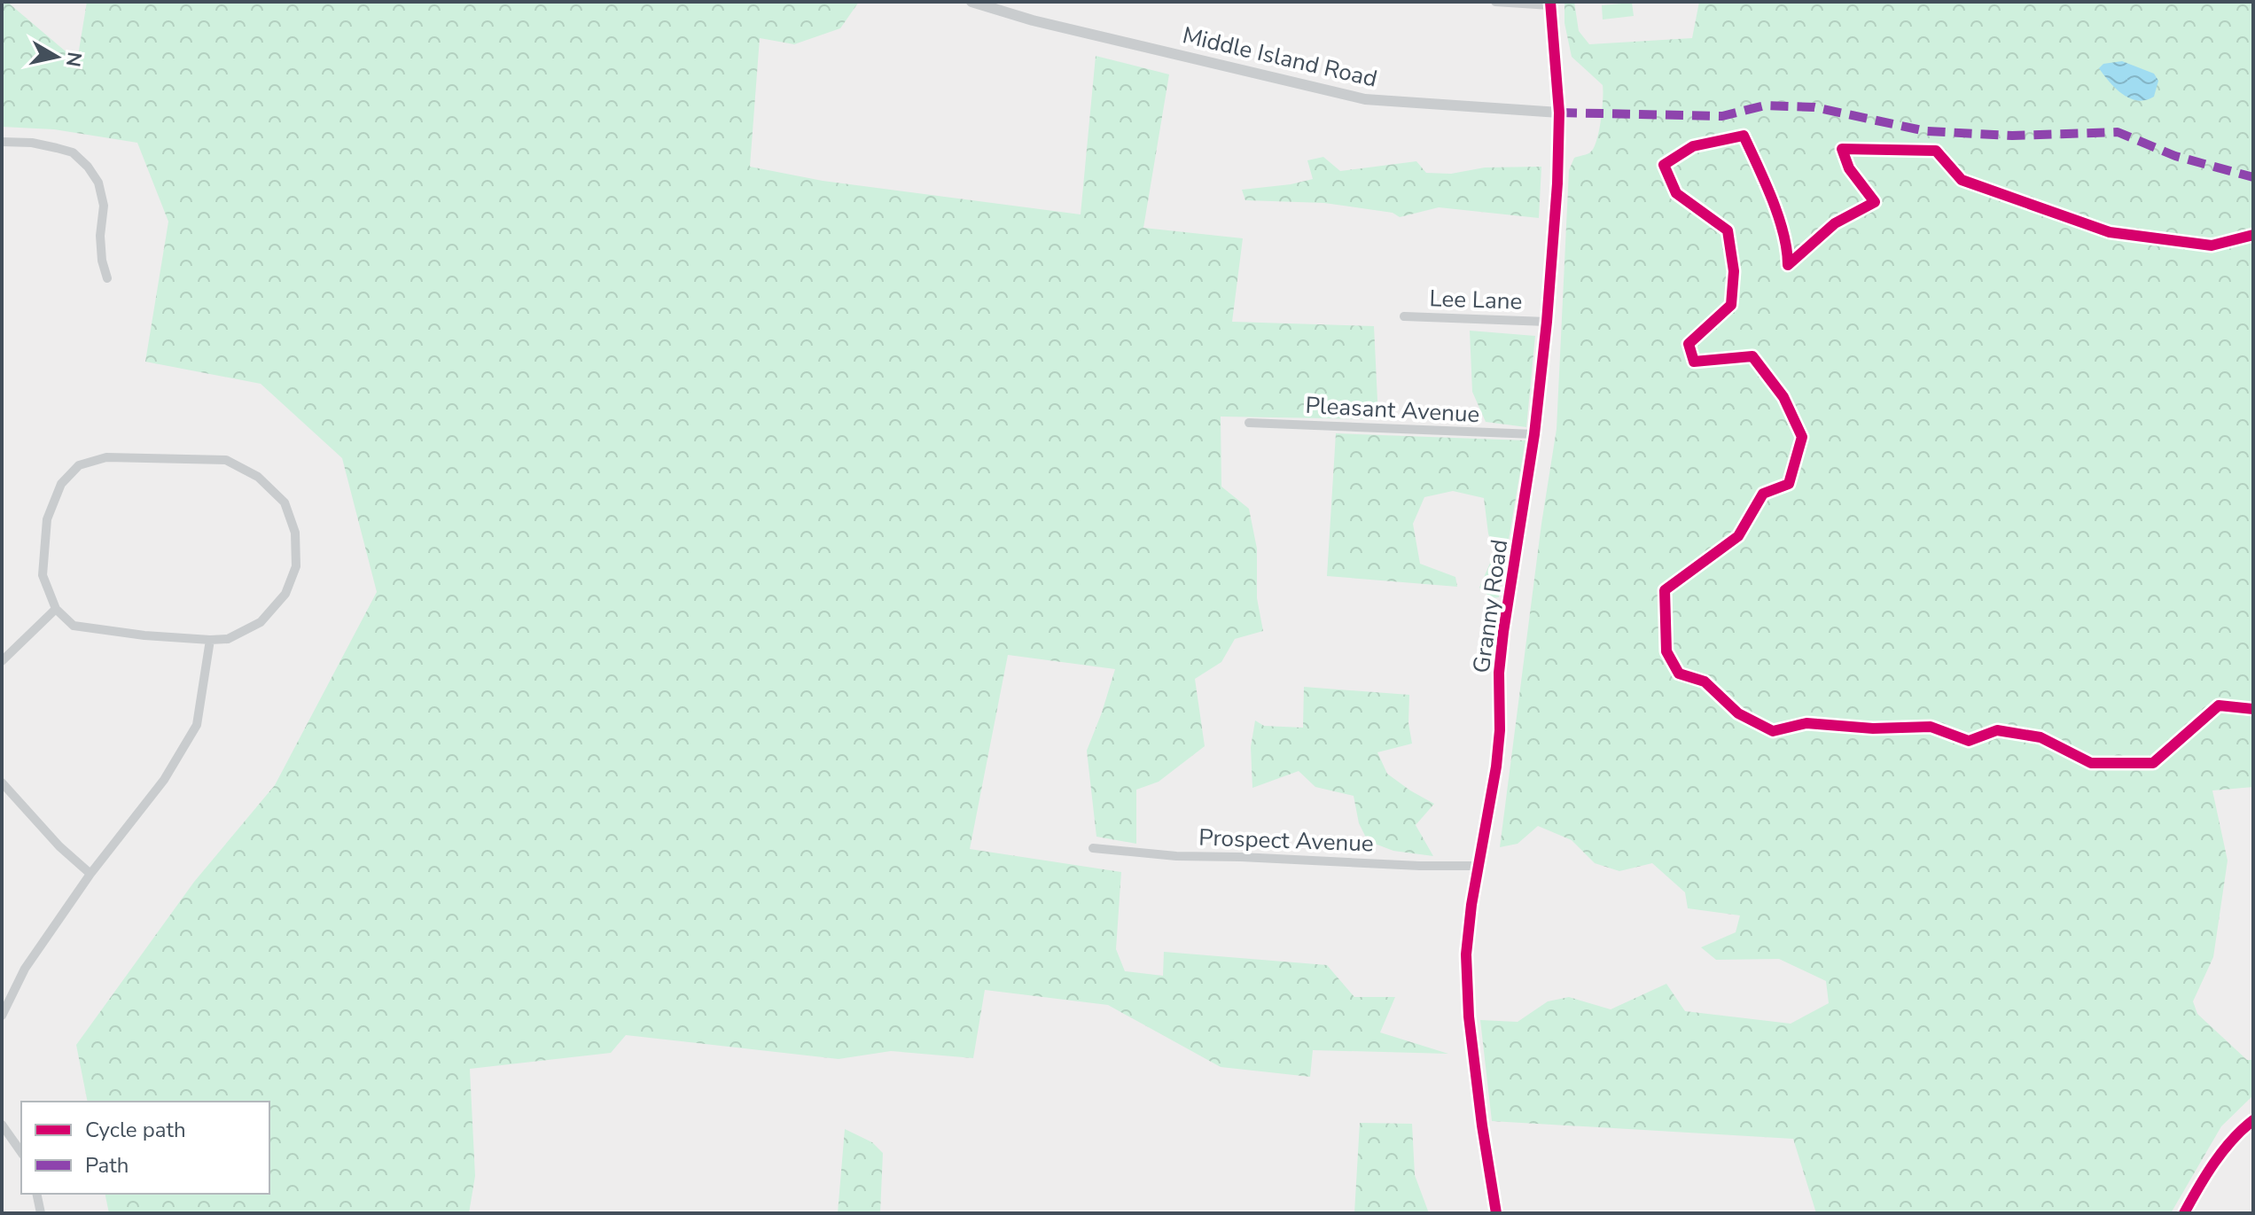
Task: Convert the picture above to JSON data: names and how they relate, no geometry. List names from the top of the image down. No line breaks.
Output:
{"streets":{"street":["Middle Island Road","Lee Lane","Pleasant Avenue","Granny Road","Prospect Avenue"]},"crossings":[["Middle Island Road","Granny Road"],["Lee Lane","Granny Road"],["Pleasant Avenue","Granny Road"],["Granny Road","Prospect Avenue"]],"legend":["Cycle path","Path"],"north":"right"}
